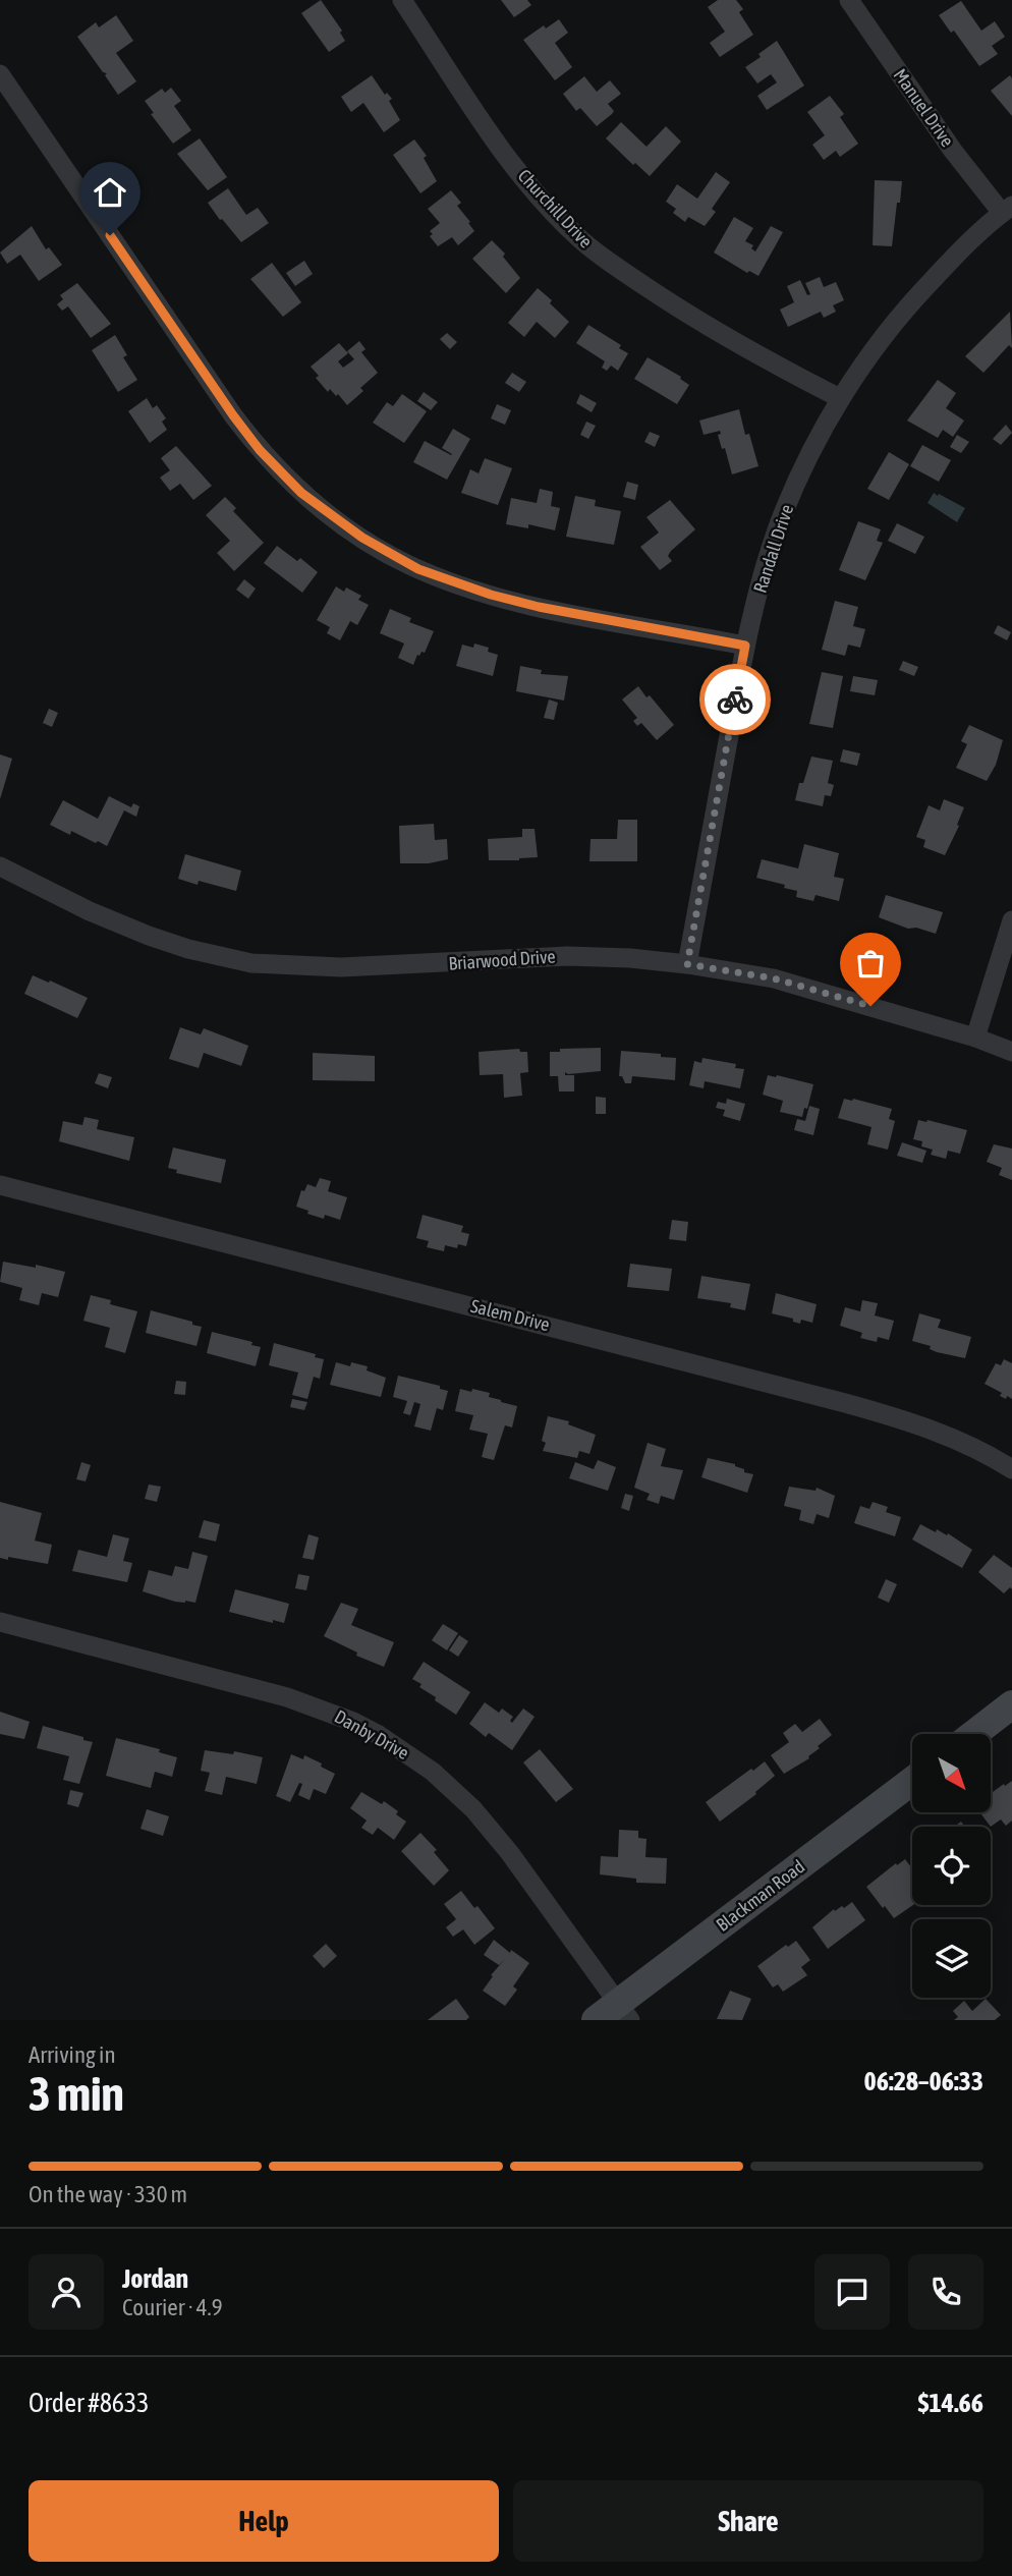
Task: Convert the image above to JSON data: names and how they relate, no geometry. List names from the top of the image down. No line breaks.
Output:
{"streets":{"street":["Manuel Drive","Churchill Drive","Randall Drive","Briarwood Drive","Salem Drive","Danby Drive","Blackman Road"]},"crossings":[["Manuel Drive","Randall Drive"],["Churchill Drive","Randall Drive"],["Randall Drive","Briarwood Drive"],["Danby Drive","Blackman Road"]],"north":"bottom right","page":{"heading":["3 min","Arriving in","06:28–06:33"],"panel":["Jordan","Courier · 4.9","Order #8633","$14.66"],"bar":"On the way · 330 m","buttons":["Help","Share"]}}
